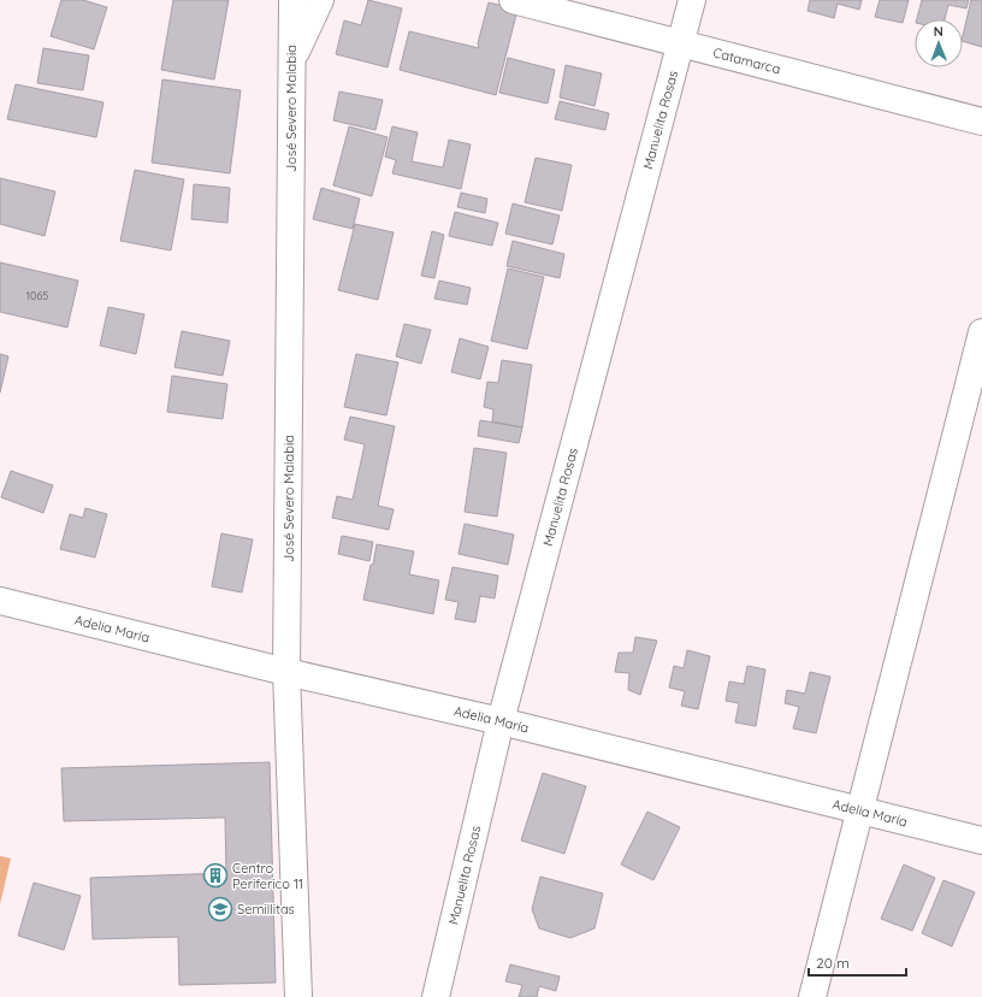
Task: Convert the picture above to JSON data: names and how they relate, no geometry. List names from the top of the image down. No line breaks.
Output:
{"streets":{"street":["Catamarca","José Severo Malabia","Manuelita Rosas","Adelia María"]},"crossings":[["Catamarca","Manuelita Rosas"],["José Severo Malabia","Adelia María"],["Manuelita Rosas","Adelia María"]],"places":{"building":["Centro Periferico 11"],"school or university":["Semillitas"]},"house_numbers":["1065"],"scale_bar":"20 m","north":"top"}
